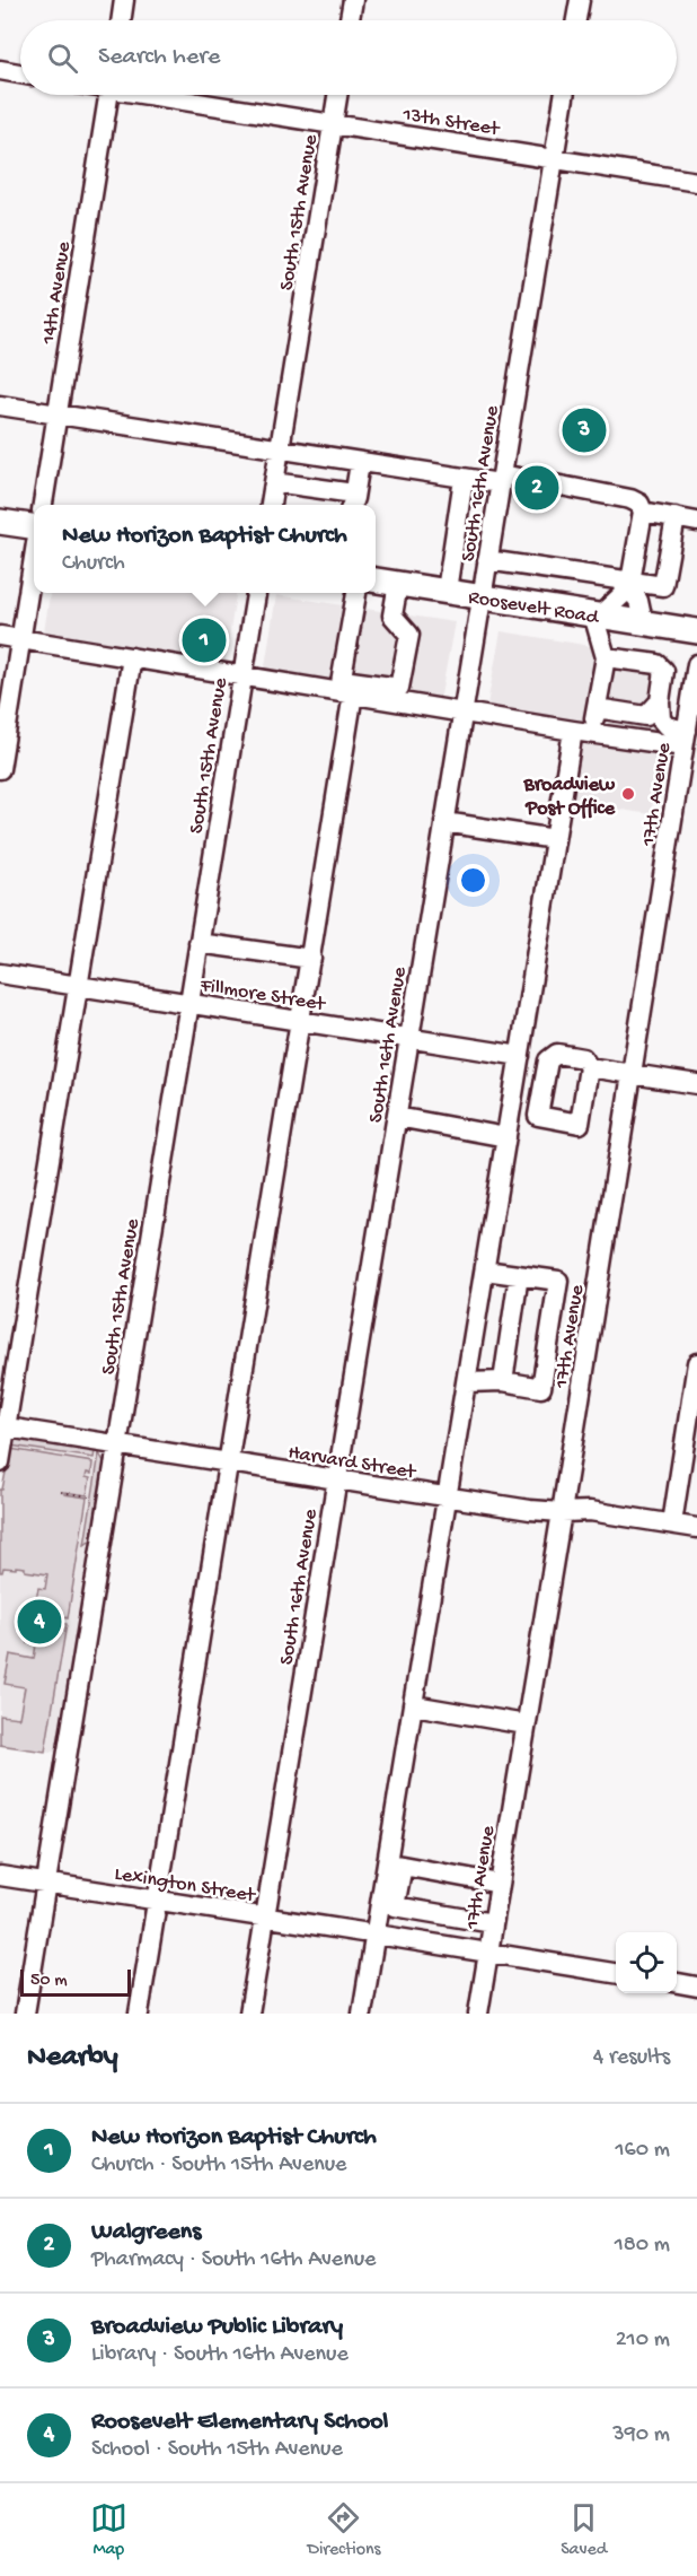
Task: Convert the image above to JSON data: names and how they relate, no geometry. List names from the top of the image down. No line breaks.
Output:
{"streets":{"main road":["Roosevelt Road"],"street":["13th Street","South 15th Avenue","14th Avenue","South 16th Avenue","17th Avenue","Fillmore Street","Harvard Street","Lexington Street"]},"crossings":[["13th Street","South 15th Avenue"],["13th Street","South 16th Avenue"],["South 15th Avenue","Fillmore Street"],["South 15th Avenue","Harvard Street"],["South 15th Avenue","Lexington Street"],["South 16th Avenue","Roosevelt Road"],["South 16th Avenue","Fillmore Street"],["South 16th Avenue","Harvard Street"],["South 16th Avenue","Lexington Street"],["17th Avenue","Harvard Street"],["17th Avenue","Lexington Street"]],"places":["Broadview Post Office"],"scale_bar":"50 m","page":{"search":"Search here","pins":["3","2","1","4"],"popup":["New Horizon Baptist Church","Church"],"scale":"50 m","heading":["Nearby","4 results"],"list":[{"mark":"1","name":"New Horizon Baptist Church","note":"Church · South 15th Avenue","value":"160 m"},{"mark":"2","name":"Walgreens","note":"Pharmacy · South 16th Avenue","value":"180 m"},{"mark":"3","name":"Broadview Public Library","note":"Library · South 16th Avenue","value":"210 m"},{"mark":"4","name":"Roosevelt Elementary School","note":"School · South 15th Avenue","value":"390 m"}],"nav":["Map","Directions","Saved"]}}
